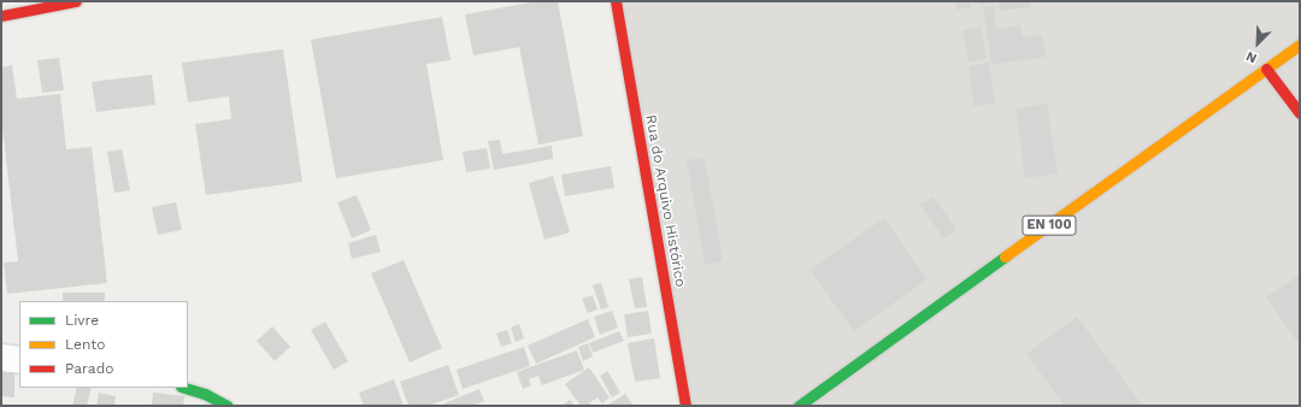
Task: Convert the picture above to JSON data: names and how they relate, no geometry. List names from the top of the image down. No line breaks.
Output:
{"streets":{"main road":["Rua do Arquivo Histórico","EN 100"]},"legend":["Livre","Lento","Parado"],"north":"bottom left"}
